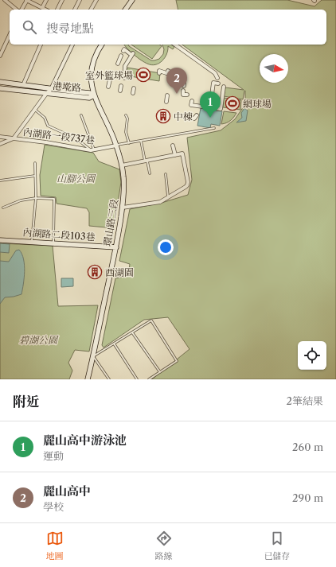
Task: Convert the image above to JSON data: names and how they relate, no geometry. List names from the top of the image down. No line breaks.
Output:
{"streets":{"street":["港墘路","內湖路一段737巷","環山路三段","內湖路二段103巷"]},"crossings":[["港墘路","環山路三段"],["內湖路一段737巷","環山路三段"],["環山路三段","內湖路二段103巷"]],"parks":["山腳公園","碧湖公園"],"places":{"sports":["室外籃球場","網球場"],"building":["中棟","西湖園"]},"north":"right","page":{"search":"搜尋地點","pins":["2","1"],"heading":["附近","2筆結果"],"list":[{"mark":"1","name":"麗山高中游泳池","note":"運動","value":"260 m"},{"mark":"2","name":"麗山高中","note":"學校","value":"290 m"}],"nav":["地圖","路線","已儲存"]}}
